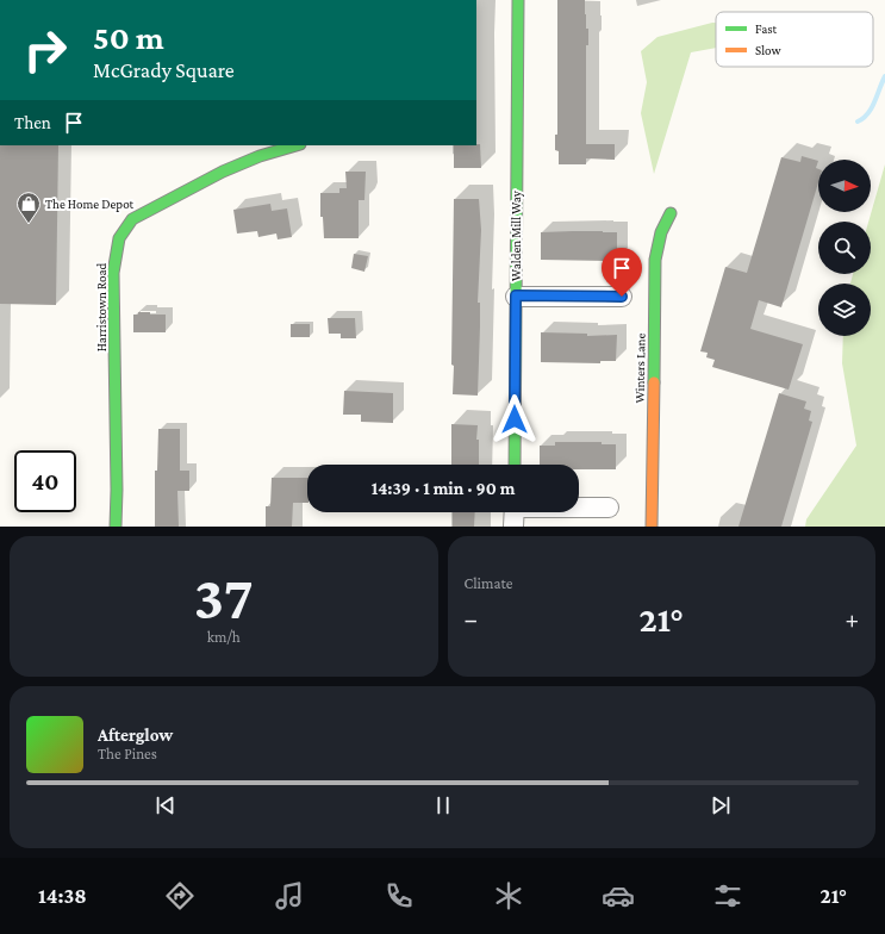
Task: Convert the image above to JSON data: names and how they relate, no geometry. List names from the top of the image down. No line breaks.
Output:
{"streets":{"street":["Walden Mill Way","Harristown Road","Winters Lane"]},"places":{"shop":["The Home Depot"]},"legend":["Fast","Slow"],"north":"right","page":{"turn":["50 m","McGrady Square"],"then":"Then","limit":"40","trip":"14:39 · 1 min · 90 m","tile":[["37","km/h"],"Climate"],"heat":["−","21°","+"],"song":["Afterglow","The Pines"],"tabs":["14:38","21°"]}}
